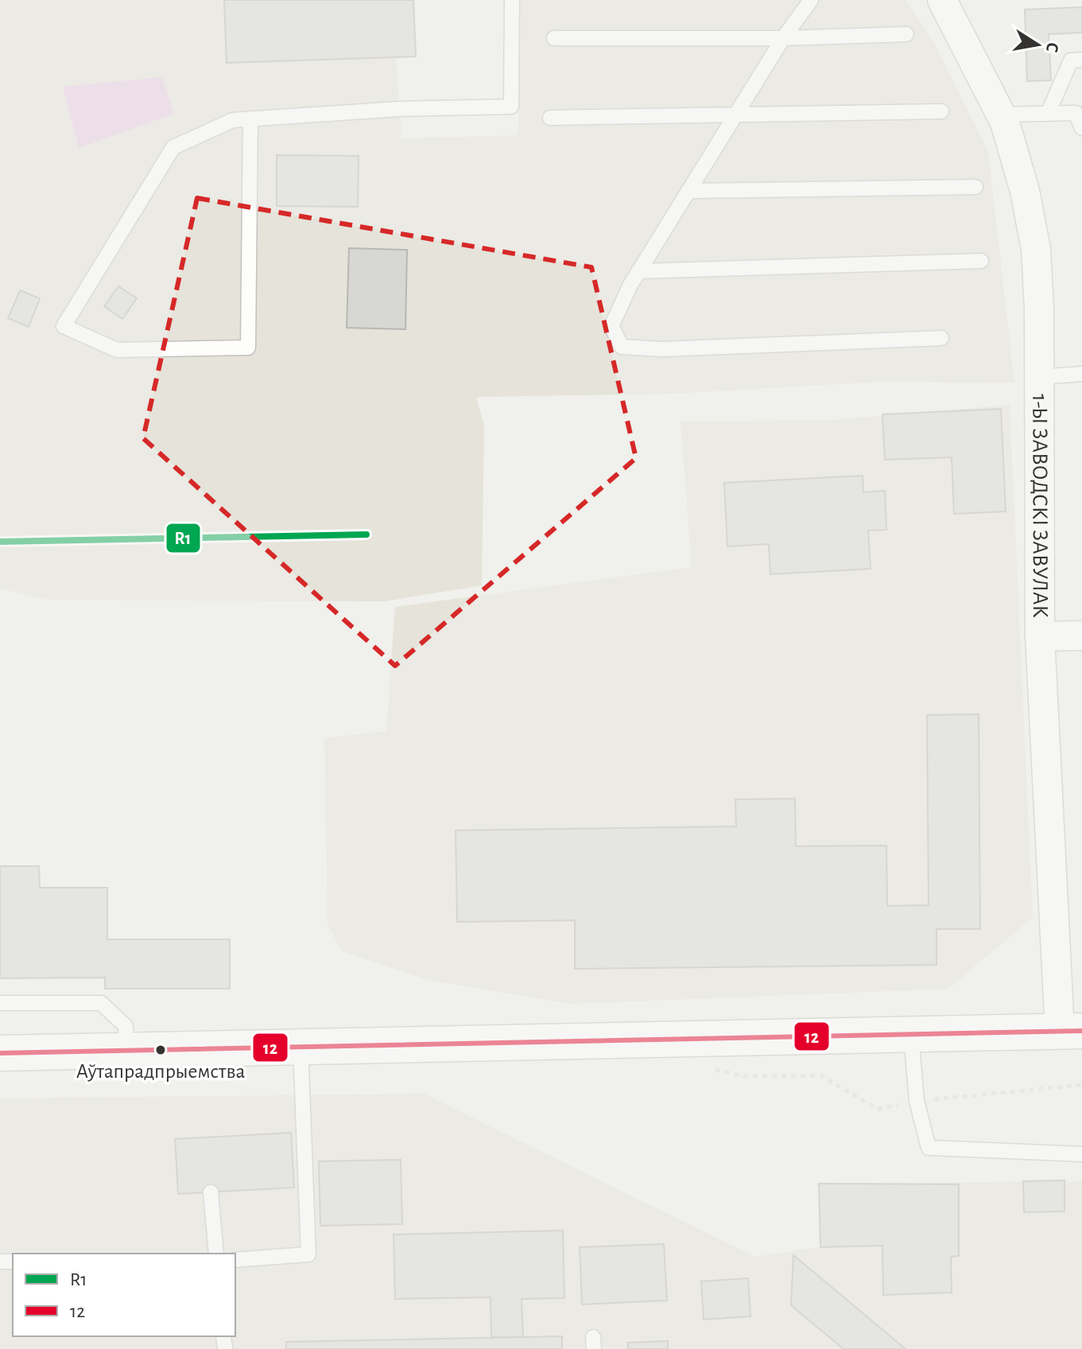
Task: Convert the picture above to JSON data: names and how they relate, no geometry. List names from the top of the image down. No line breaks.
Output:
{"streets":{"street":["1-Ы ЗАВОДСКІ ЗАВУЛАК"]},"places":["Аўтапрадпрыемства"],"lines":["transit line R1","transit line 12"],"legend":["R1","12"],"north":"right"}
